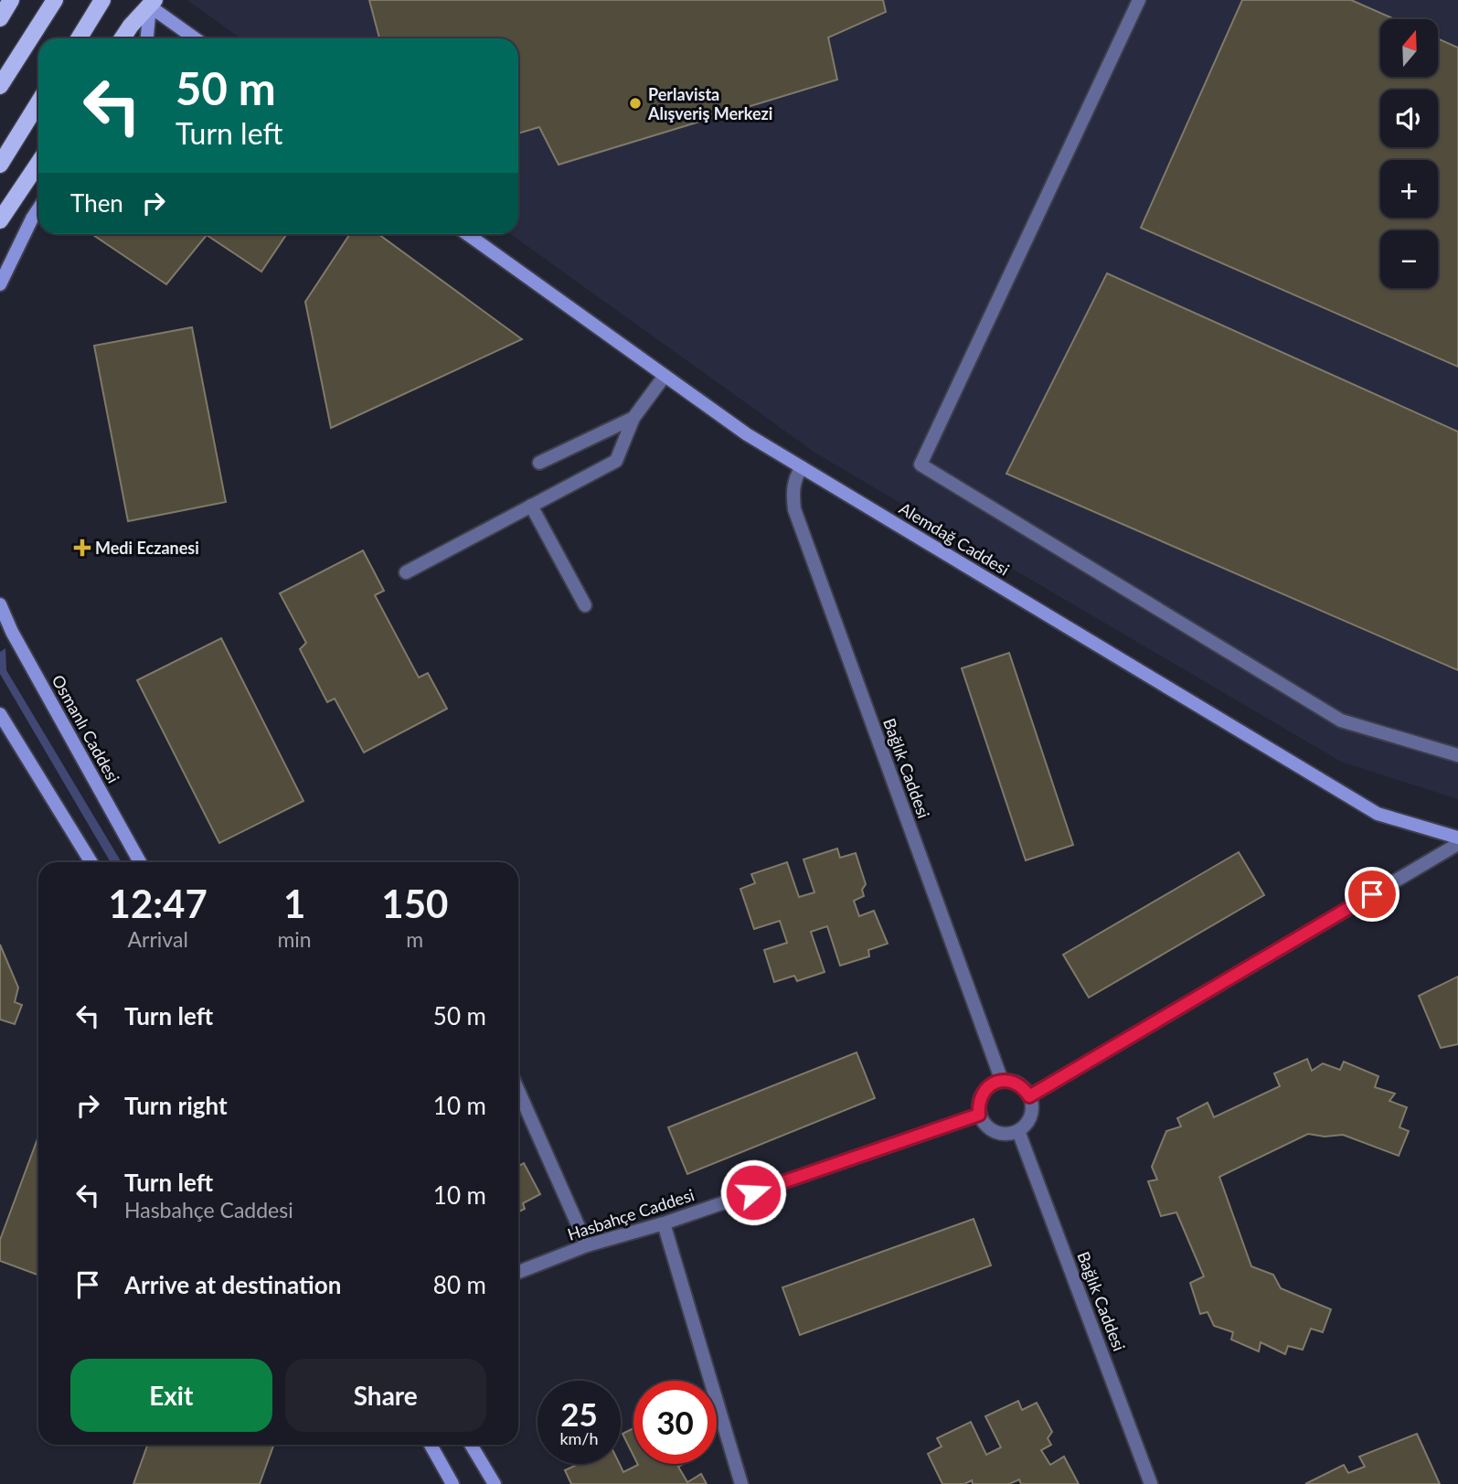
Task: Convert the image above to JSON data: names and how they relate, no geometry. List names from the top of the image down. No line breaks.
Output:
{"streets":{"main road":["Alemdağ Caddesi","Osmanlı Caddesi"],"street":["Bağlık Caddesi","Hasbahçe Caddesi"]},"crossings":[["Alemdağ Caddesi","Bağlık Caddesi"],["Bağlık Caddesi","Hasbahçe Caddesi"]],"places":{"other":["Perlavista Alışveriş Merkezi"],"health":["Medi Eczanesi"]},"north":"top","page":{"map_buttons":["+","−"],"turn":["50 m","Turn left"],"then":"Then","eta":["12:47","Arrival","1","min","150","m"],"list":[{"name":"Turn left","value":"50 m"},{"name":"Turn right","value":"10 m"},{"name":"Turn left","note":"Hasbahçe Caddesi","value":"10 m"},{"name":"Arrive at destination","value":"80 m"}],"buttons":["Exit","Share"],"speed":"25 km/h","limit":"30"}}
